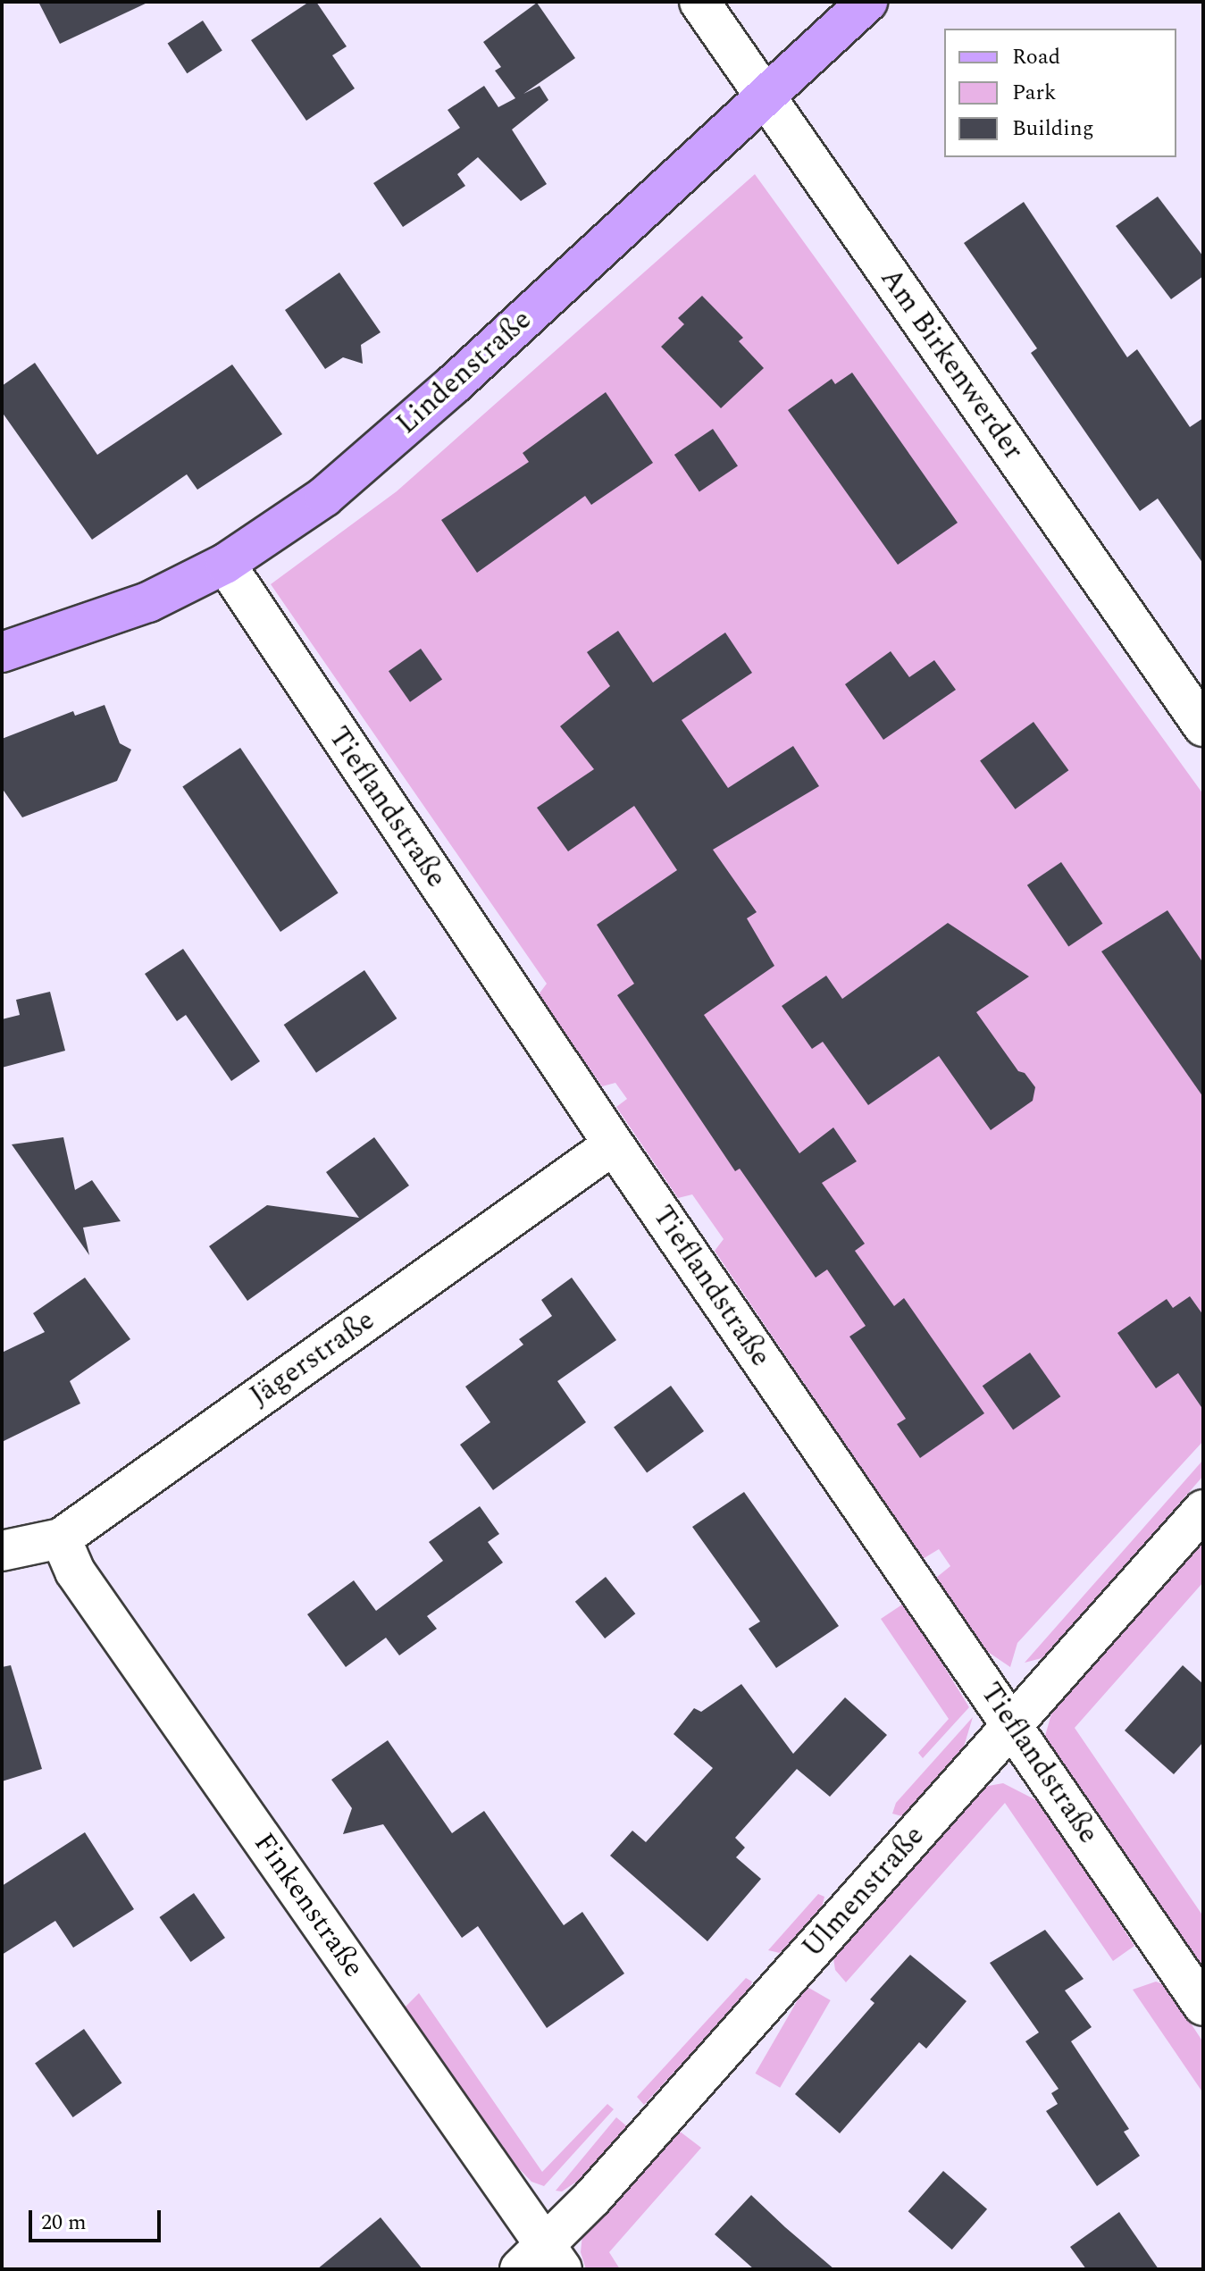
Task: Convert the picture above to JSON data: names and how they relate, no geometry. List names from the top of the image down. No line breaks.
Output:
{"streets":{"street":["Am Birkenwerder","Lindenstraße","Tieflandstraße","Jägerstraße","Ulmenstraße","Finkenstraße"]},"crossings":[["Am Birkenwerder","Lindenstraße"],["Lindenstraße","Tieflandstraße"],["Tieflandstraße","Jägerstraße"],["Tieflandstraße","Ulmenstraße"],["Jägerstraße","Finkenstraße"],["Ulmenstraße","Finkenstraße"]],"legend":["Road","Park","Building"],"scale_bar":"20 m"}
